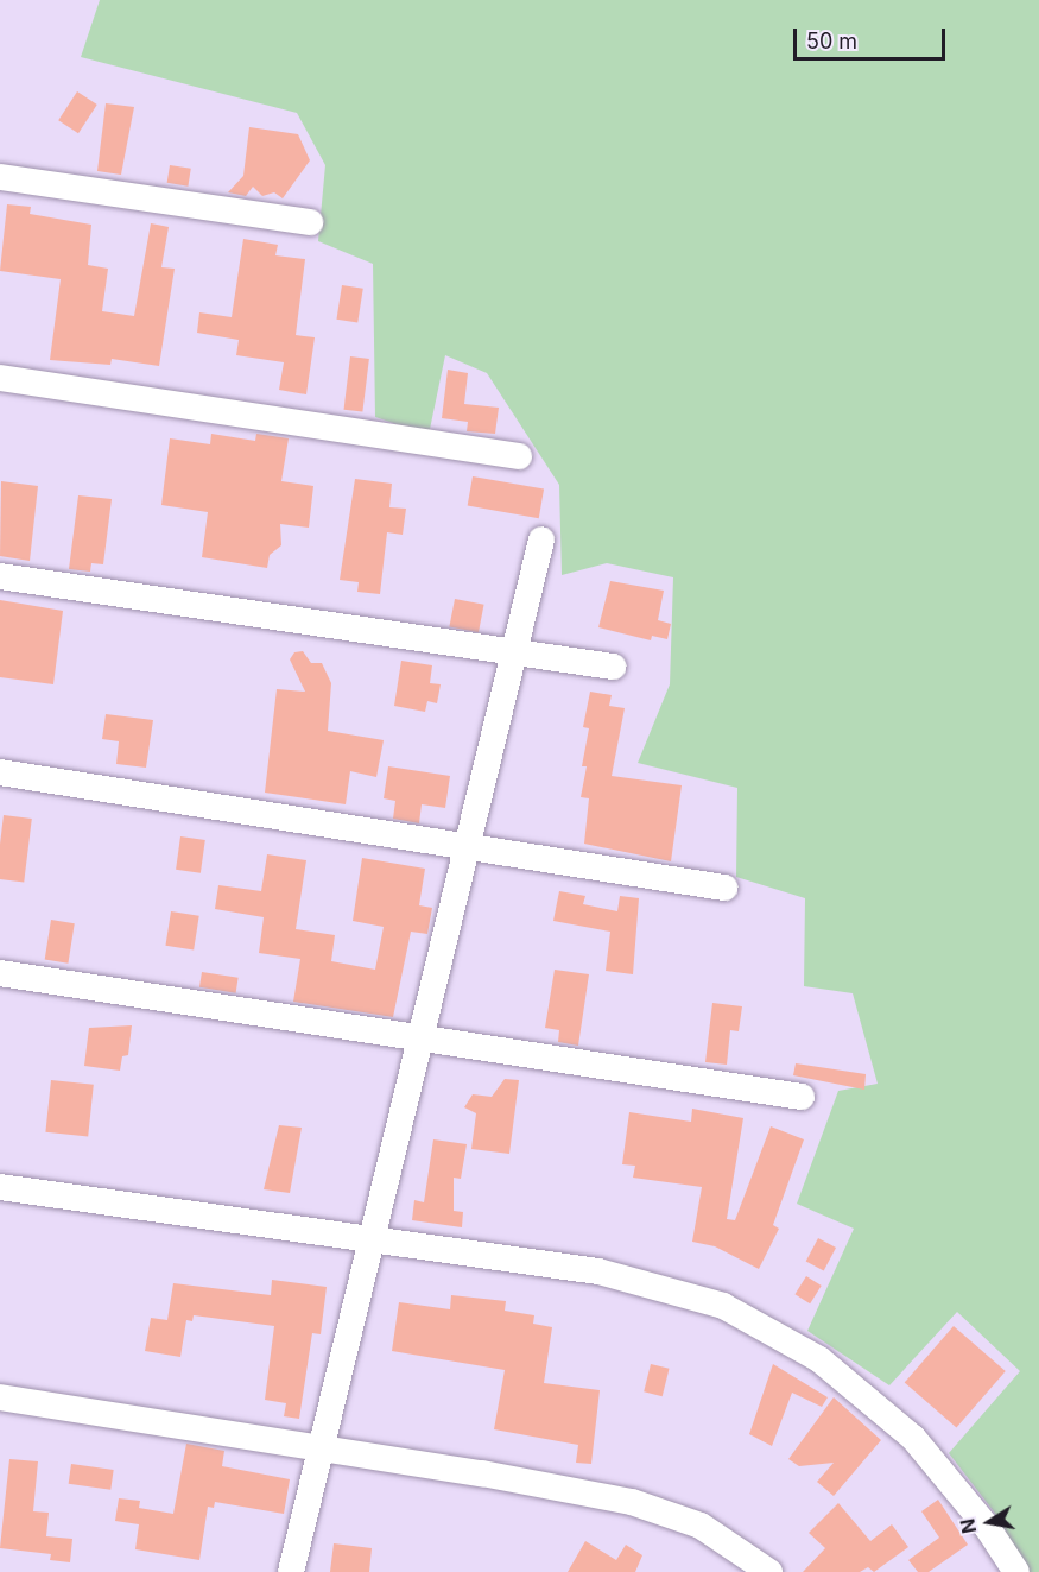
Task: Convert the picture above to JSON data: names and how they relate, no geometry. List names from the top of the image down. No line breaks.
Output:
{"scale_bar":"50 m","north":"left"}
